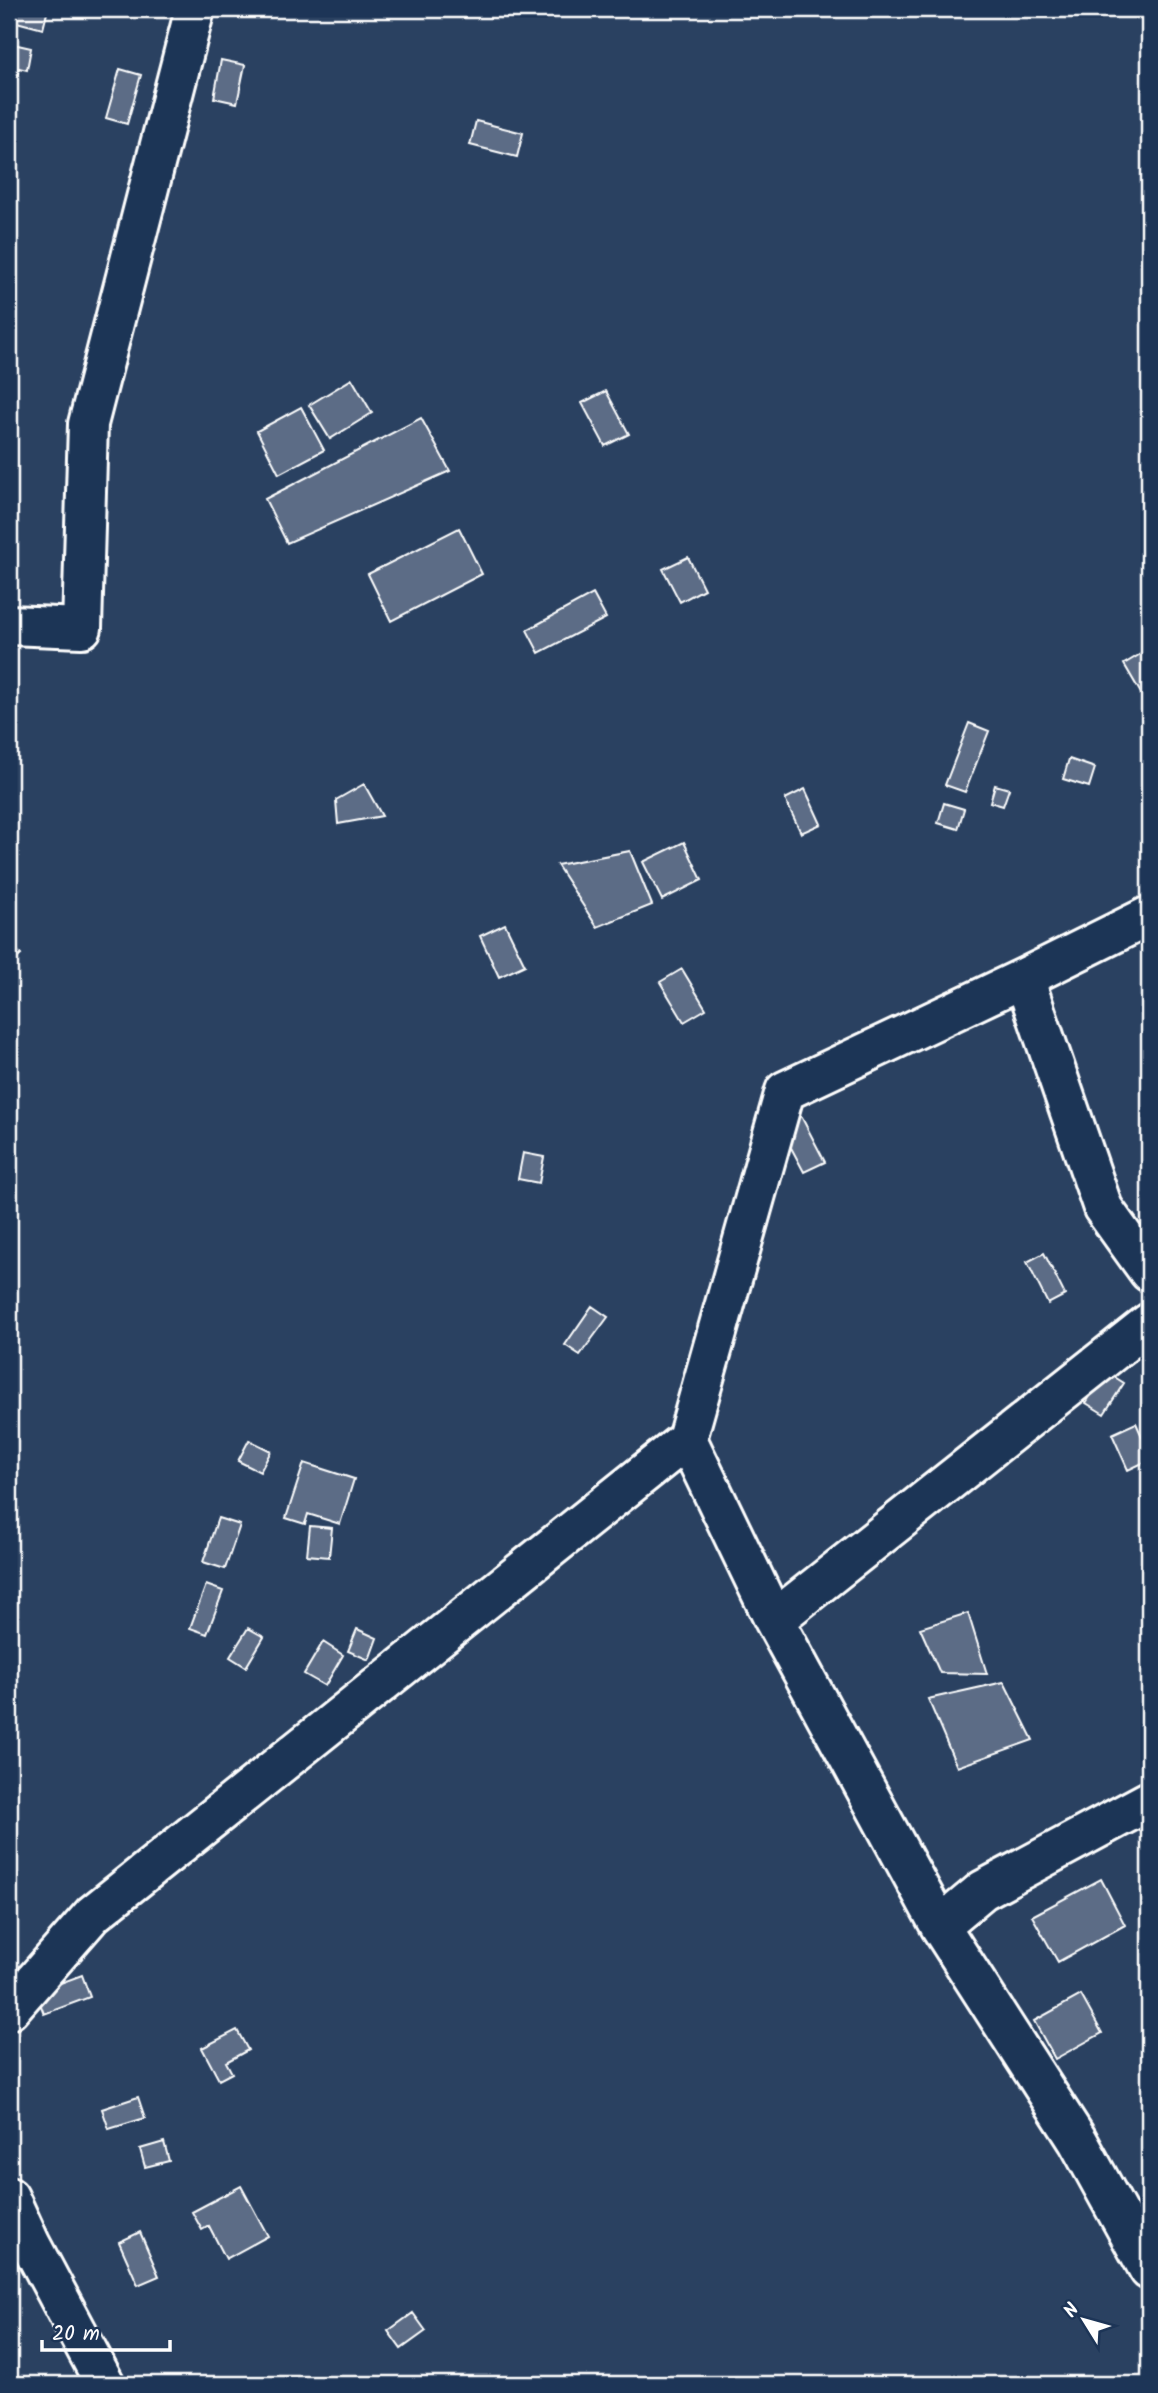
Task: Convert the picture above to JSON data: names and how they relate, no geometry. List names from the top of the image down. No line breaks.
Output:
{"scale_bar":"20 m","north":"top left"}
